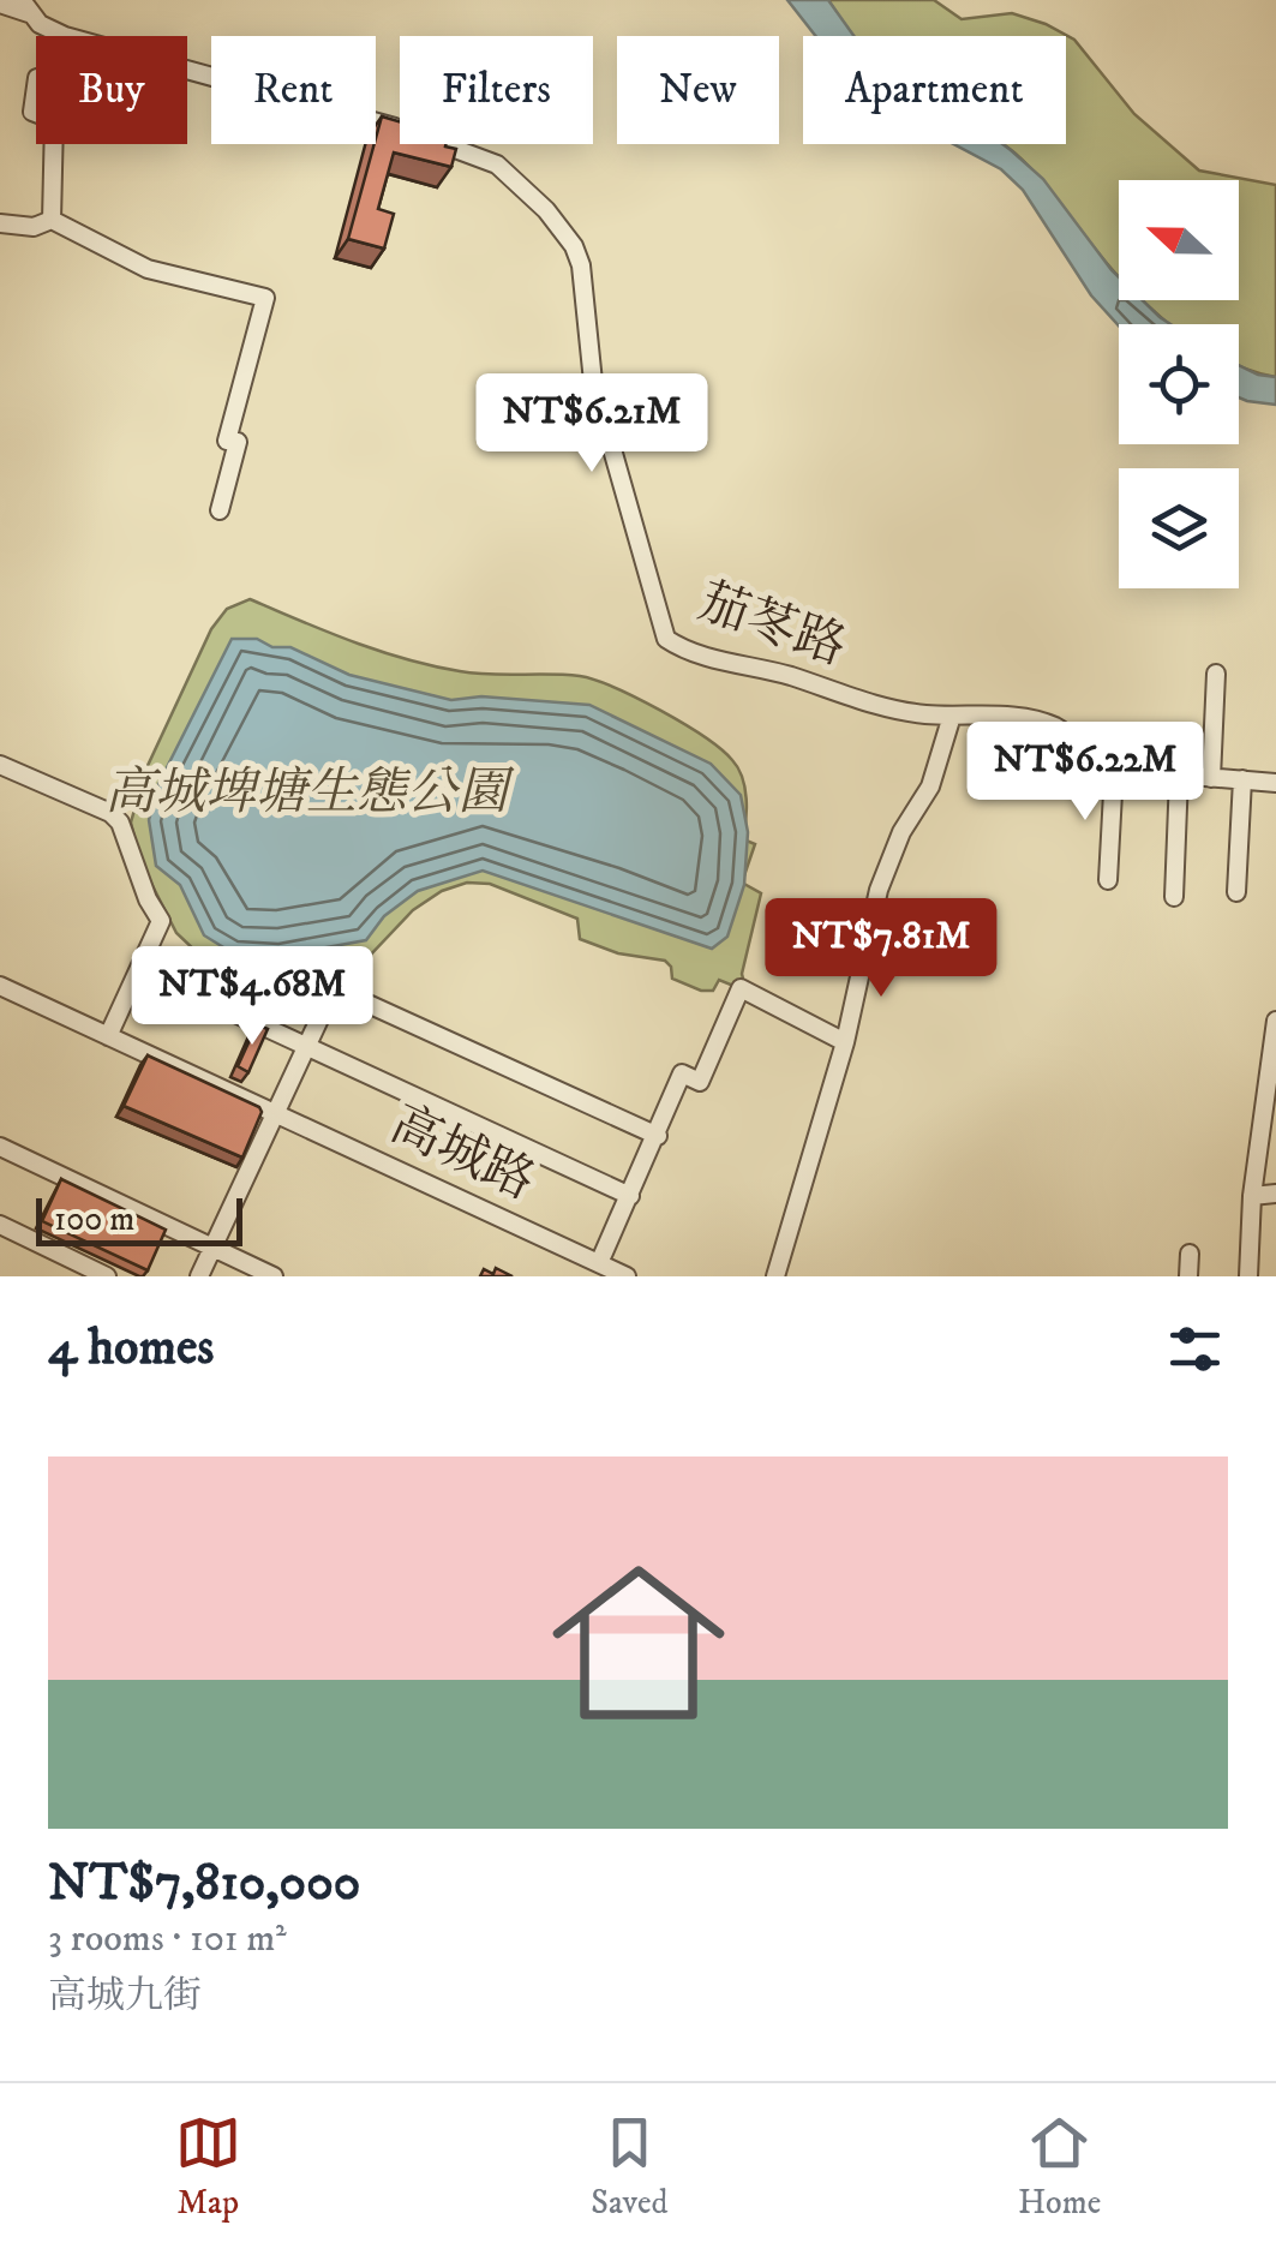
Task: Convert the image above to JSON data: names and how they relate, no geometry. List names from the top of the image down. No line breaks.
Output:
{"streets":{"street":["茄苳路","高城路"]},"parks":["高城埤塘生態公園"],"scale_bar":"100 m","north":"left","page":{"chip":["Buy","Rent","Filters","New","Apartment"],"price":["NT$6.21M","NT$6.22M","NT$7.81M","NT$4.68M"],"scale":"100 m","heading":"4 homes","list":[{"name":"NT$7,810,000","note":"3 rooms · 101 m² · 高城九街"}],"tabs":["Map","Saved","Home"]}}
